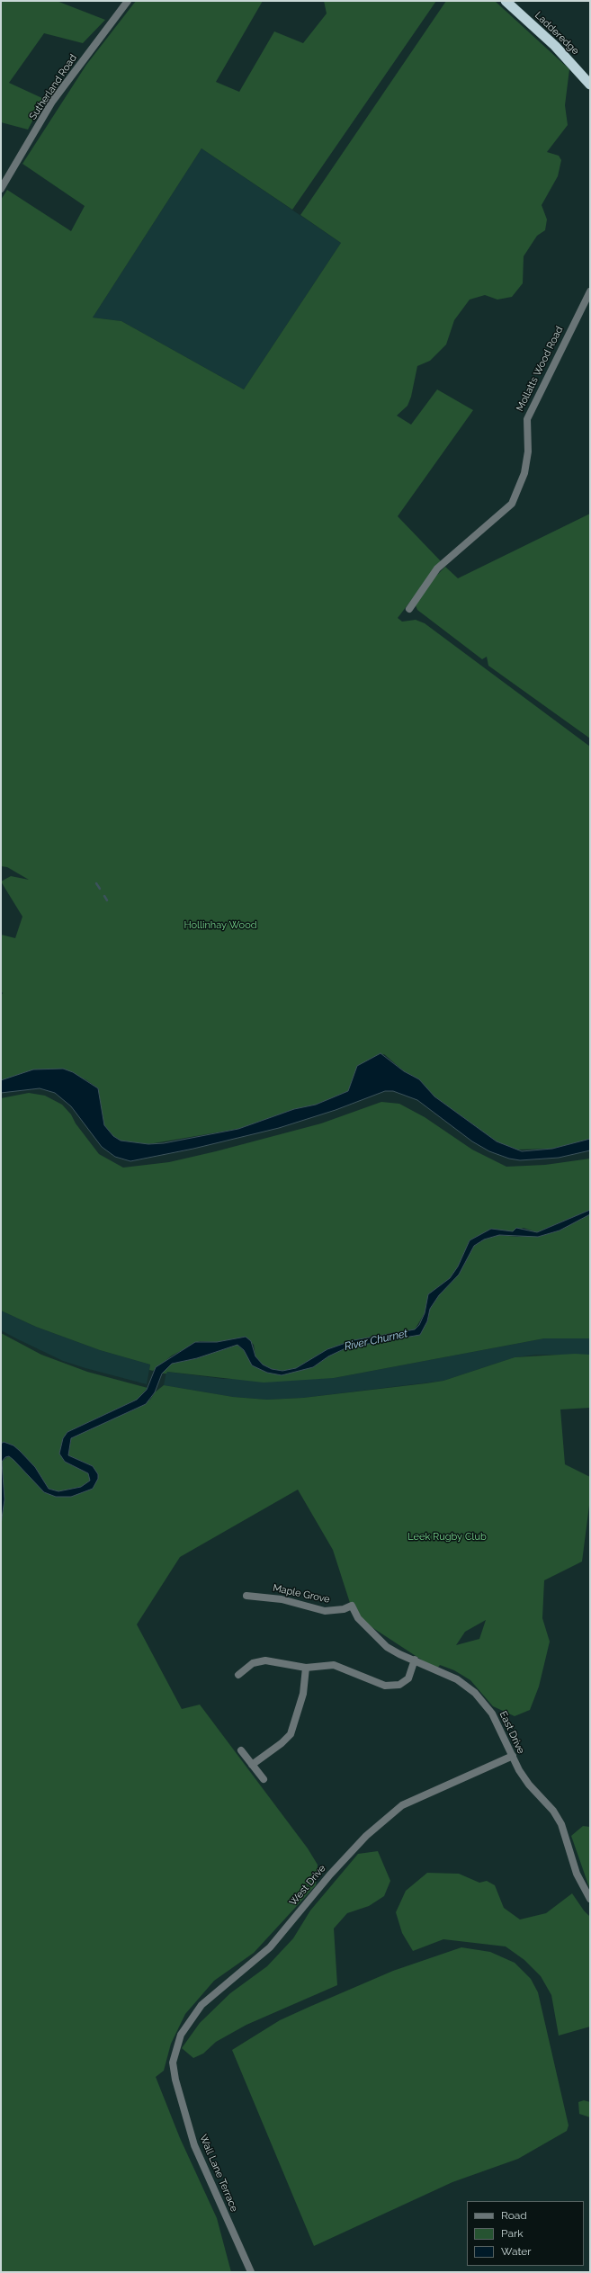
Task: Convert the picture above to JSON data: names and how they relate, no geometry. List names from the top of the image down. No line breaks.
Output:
{"streets":{"highway":["Ladderedge"],"street":["Sutherland Road","Mollatts Wood Road","Maple Grove","East Drive","West Drive","Wall Lane Terrace"]},"crossings":[["Maple Grove","East Drive"],["East Drive","West Drive"],["West Drive","Wall Lane Terrace"]],"water":["River Churnet"],"parks":["Hollinhay Wood","Leek Rugby Club"],"legend":["Road","Park","Water"]}
